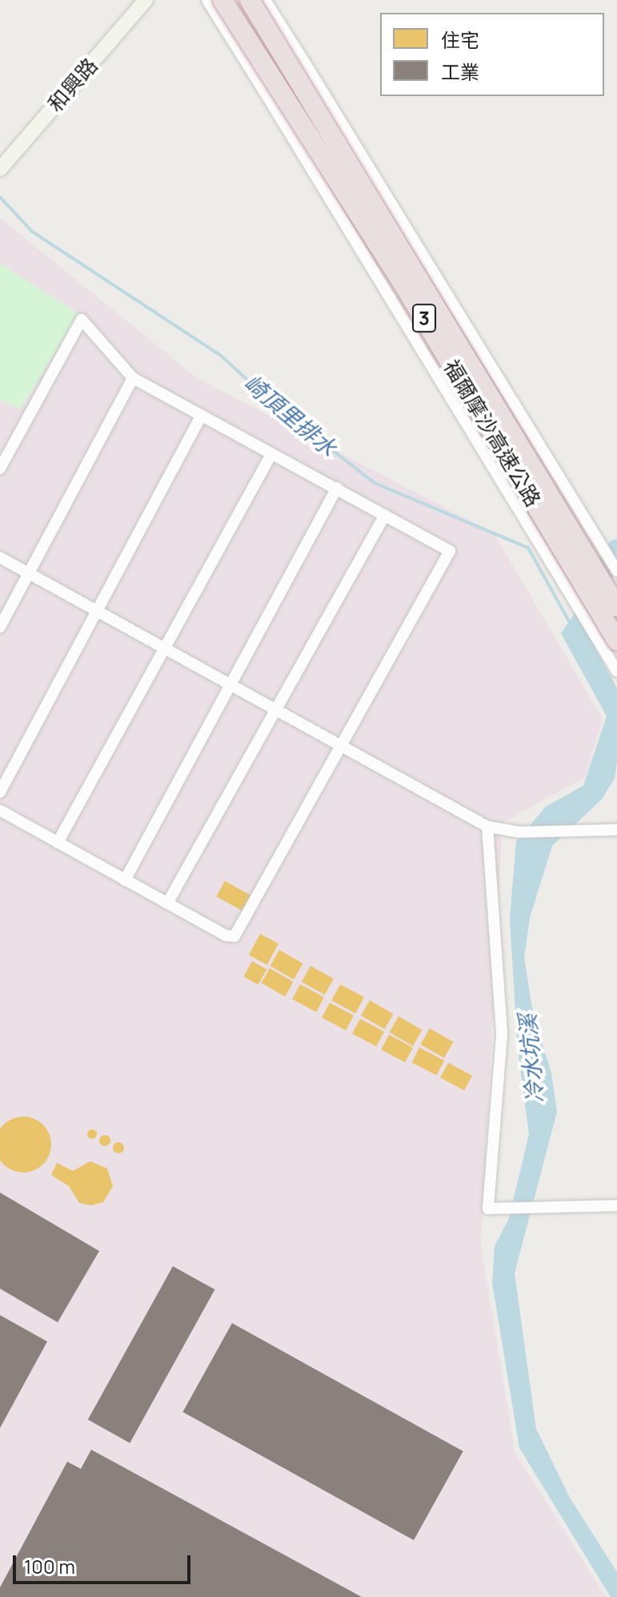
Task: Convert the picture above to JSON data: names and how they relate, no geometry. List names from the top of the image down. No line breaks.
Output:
{"streets":{"highway":["3","福爾摩沙高速公路"],"street":["和興路"]},"water":["崎頂里排水","冷水坑溪"],"legend":["住宅","工業"],"scale_bar":"100 m"}
